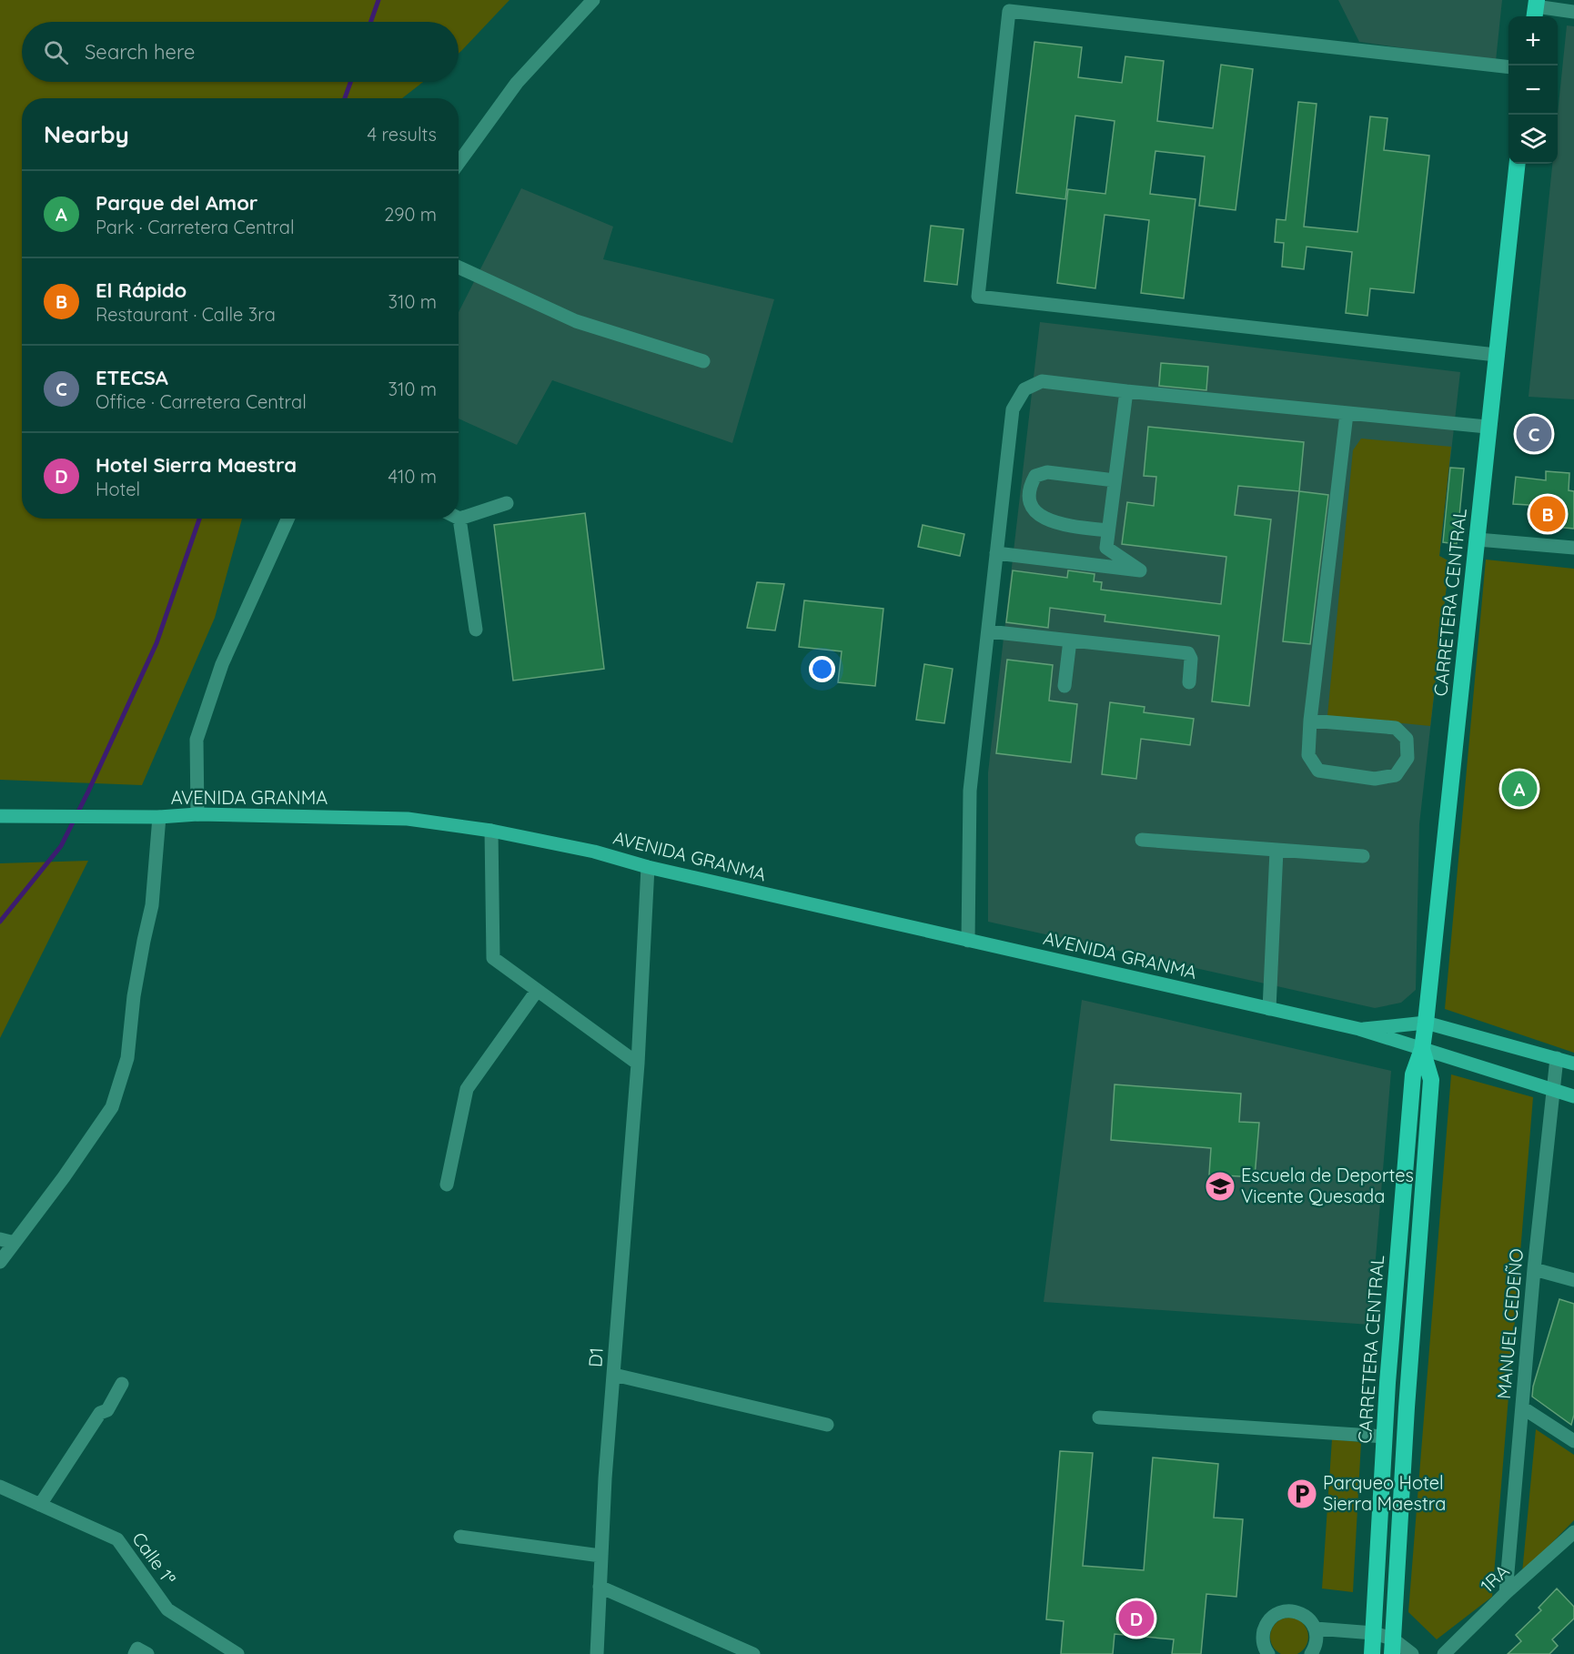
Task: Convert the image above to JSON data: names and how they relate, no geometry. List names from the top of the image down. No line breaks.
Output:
{"streets":{"highway":["CARRETERA CENTRAL"],"main road":["AVENIDA GRANMA"],"street":["MANUEL CEDEÑO","D1","Calle 1ª","1RA"]},"crossings":[["CARRETERA CENTRAL","AVENIDA GRANMA"],["AVENIDA GRANMA","MANUEL CEDEÑO"],["AVENIDA GRANMA","D1"],["MANUEL CEDEÑO","1RA"]],"places":{"school or university":["Escuela de Deportes Vicente Quesada"],"parking":["Parqueo Hotel Sierra Maestra"]},"page":{"map_buttons":["+","−"],"search":"Search here","heading":["Nearby","4 results"],"list":[{"mark":"A","name":"Parque del Amor","note":"Park · Carretera Central","value":"290 m"},{"mark":"B","name":"El Rápido","note":"Restaurant · Calle 3ra","value":"310 m"},{"mark":"C","name":"ETECSA","note":"Office · Carretera Central","value":"310 m"},{"mark":"D","name":"Hotel Sierra Maestra","note":"Hotel","value":"410 m"}],"pins":["C","B","A","D"]}}
